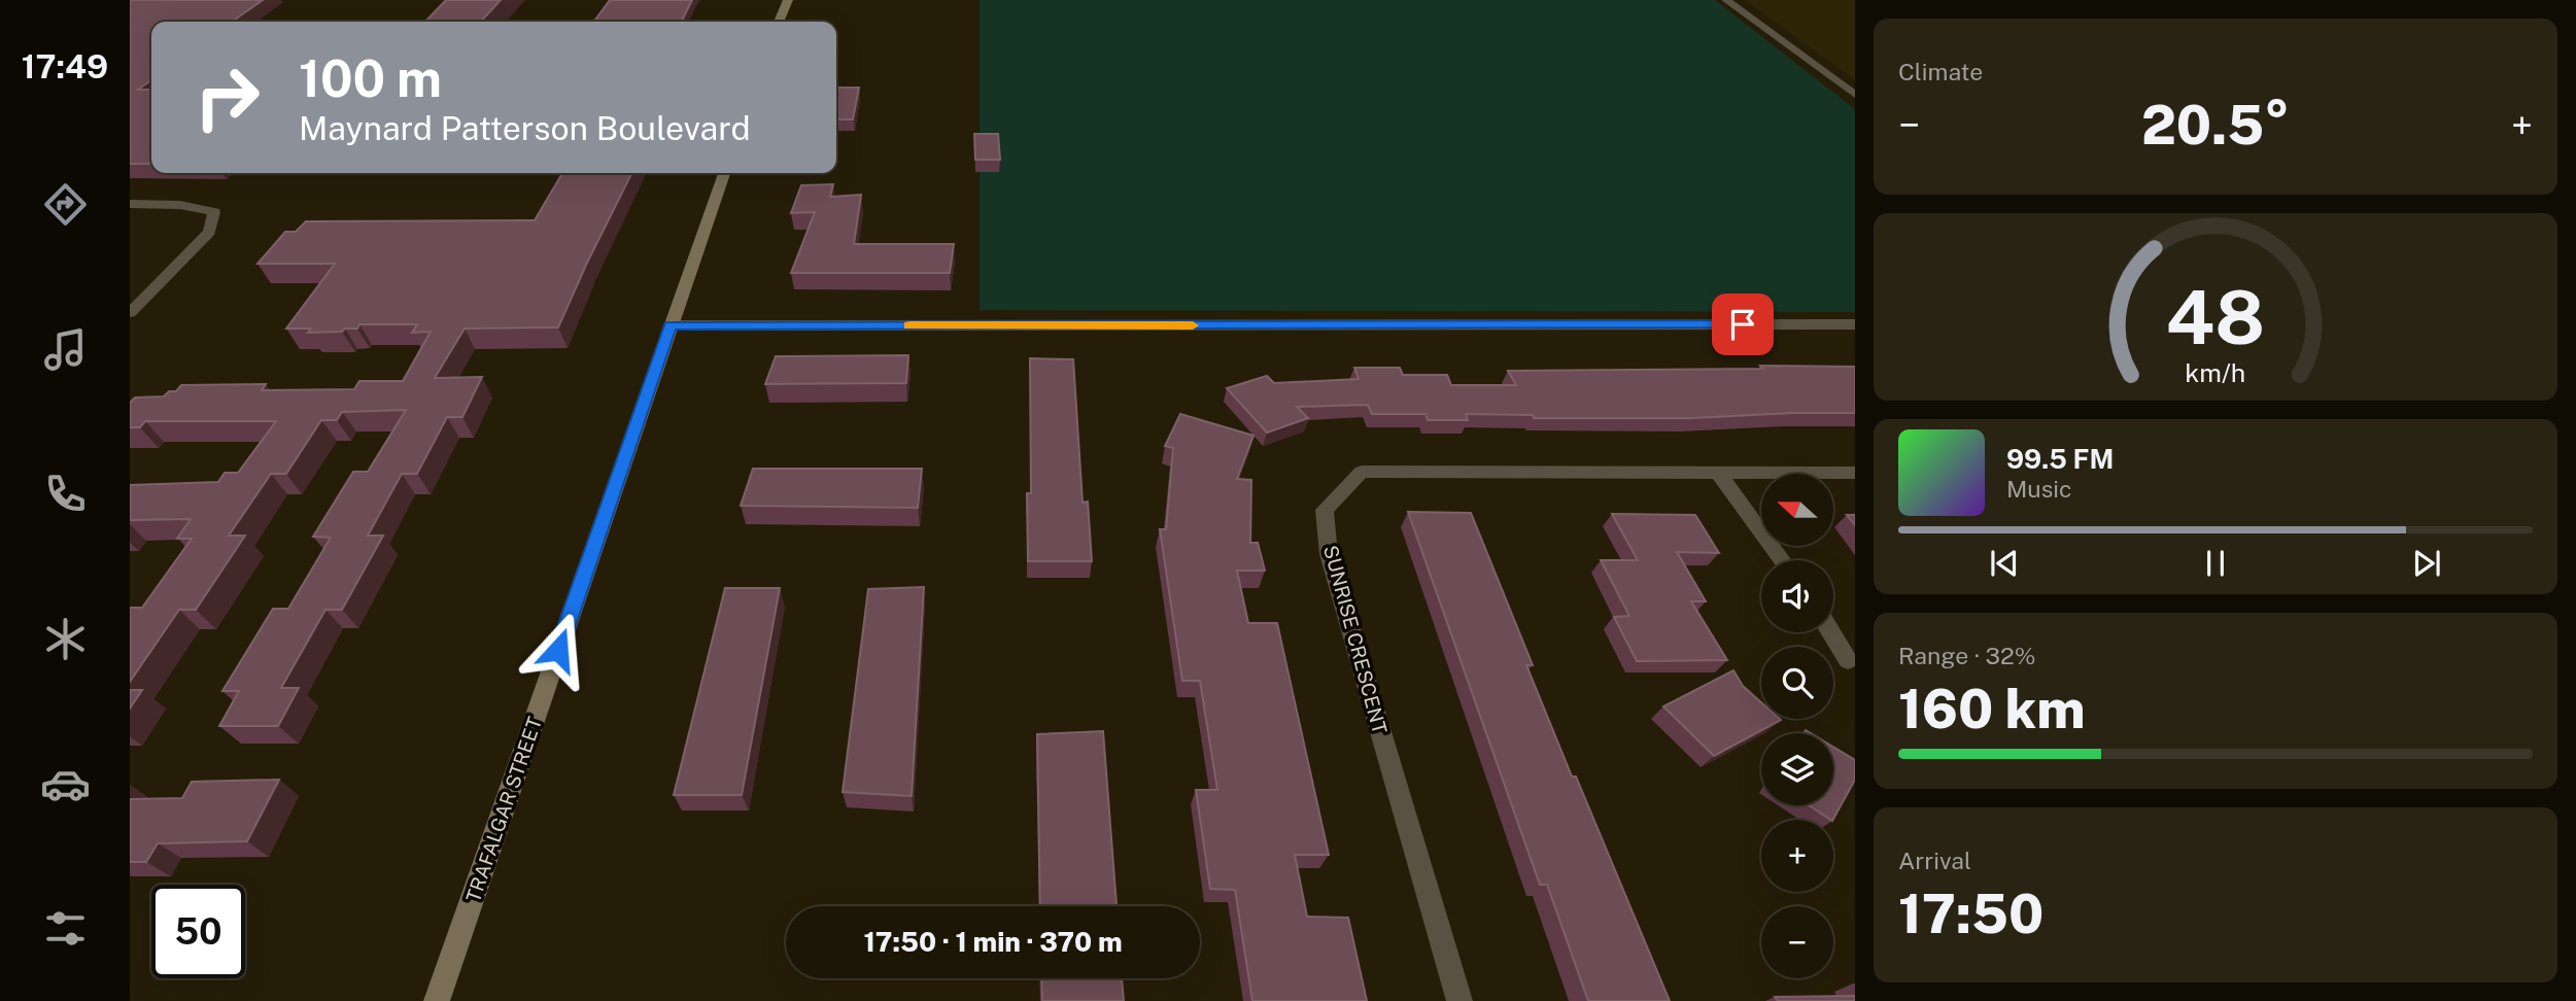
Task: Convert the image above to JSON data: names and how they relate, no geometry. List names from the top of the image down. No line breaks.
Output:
{"streets":{"main road":["TRAFALGAR STREET"],"street":["SUNRISE CRESCENT"]},"north":"left","page":{"tabs":"17:49","tile":["Climate",["Range · 32%","160 km"],["Arrival","17:50"]],"turn":["100 m","Maynard Patterson Boulevard"],"heat":["−","20.5°","+"],"song":["99.5 FM","Music"],"map_buttons":["+","−"],"limit":"50","trip":"17:50 · 1 min · 370 m","gauge":["48","km/h"]}}
